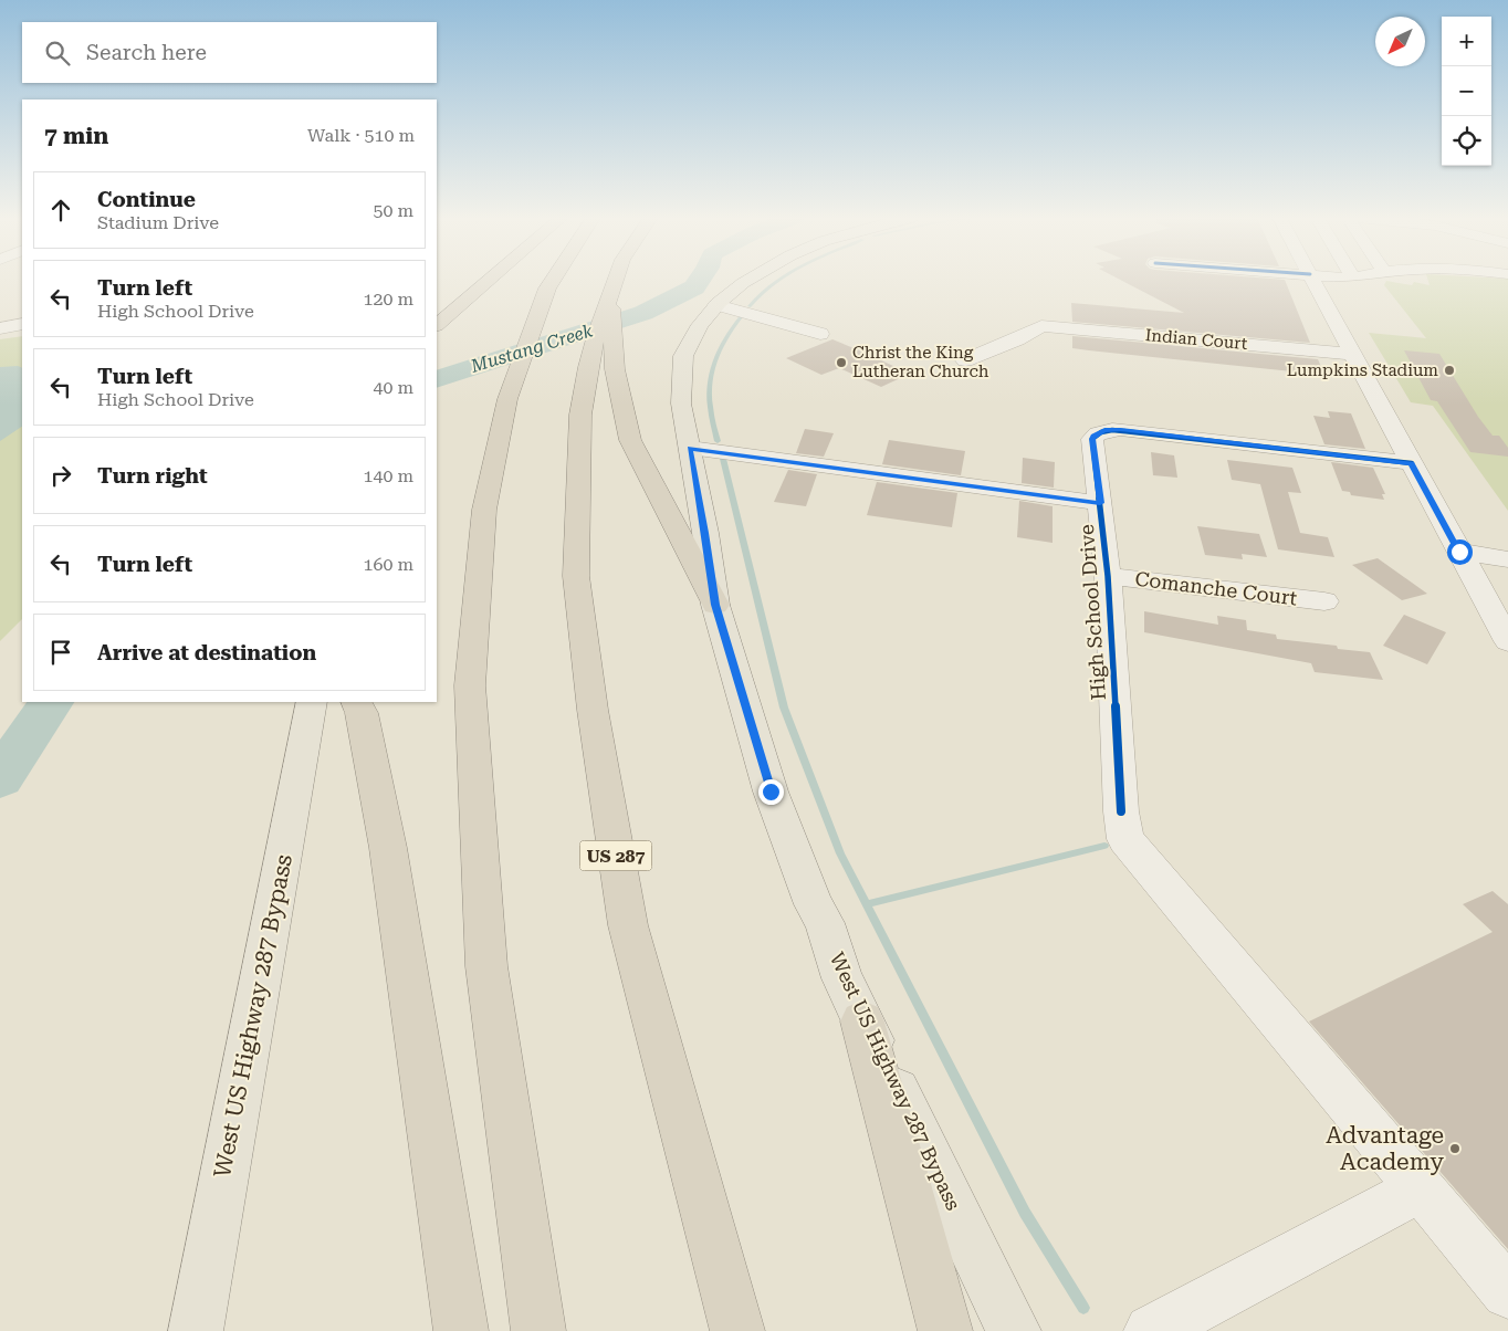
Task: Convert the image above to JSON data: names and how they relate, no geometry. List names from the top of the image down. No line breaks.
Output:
{"streets":{"highway":["US 287"],"main road":["West US Highway 287 Bypass"],"street":["Indian Court","Comanche Court","High School Drive"]},"crossings":[["Comanche Court","High School Drive"]],"water":["Mustang Creek"],"places":["Christ the King Lutheran Church","Lumpkins Stadium","Advantage Academy"],"north":"bottom left","page":{"map_buttons":["+","−"],"search":"Search here","heading":["7 min","Walk · 510 m"],"list":[["Continue","Stadium Drive","50 m"],["Turn left","High School Drive","120 m"],["Turn left","High School Drive","40 m"],["Turn right","140 m"],["Turn left","160 m"],"Arrive at destination"]}}
